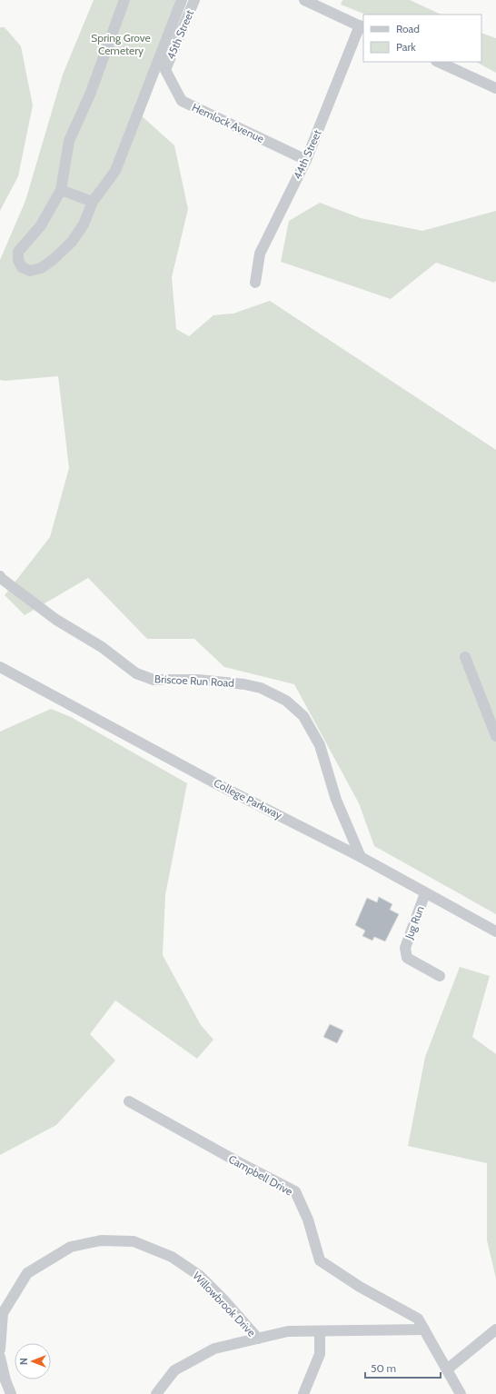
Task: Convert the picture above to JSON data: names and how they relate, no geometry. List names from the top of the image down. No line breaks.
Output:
{"streets":{"street":["45th Street","Hemlock Avenue","44th Street","Briscoe Run Road","College Parkway","Jug Run","Campbell Drive","Willowbrook Drive"]},"crossings":[["45th Street","Hemlock Avenue"],["Hemlock Avenue","44th Street"],["Briscoe Run Road","College Parkway"],["College Parkway","Jug Run"],["Campbell Drive","Willowbrook Drive"]],"parks":["Spring Grove Cemetery"],"legend":["Road","Park"],"scale_bar":"50 m","north":"left"}
